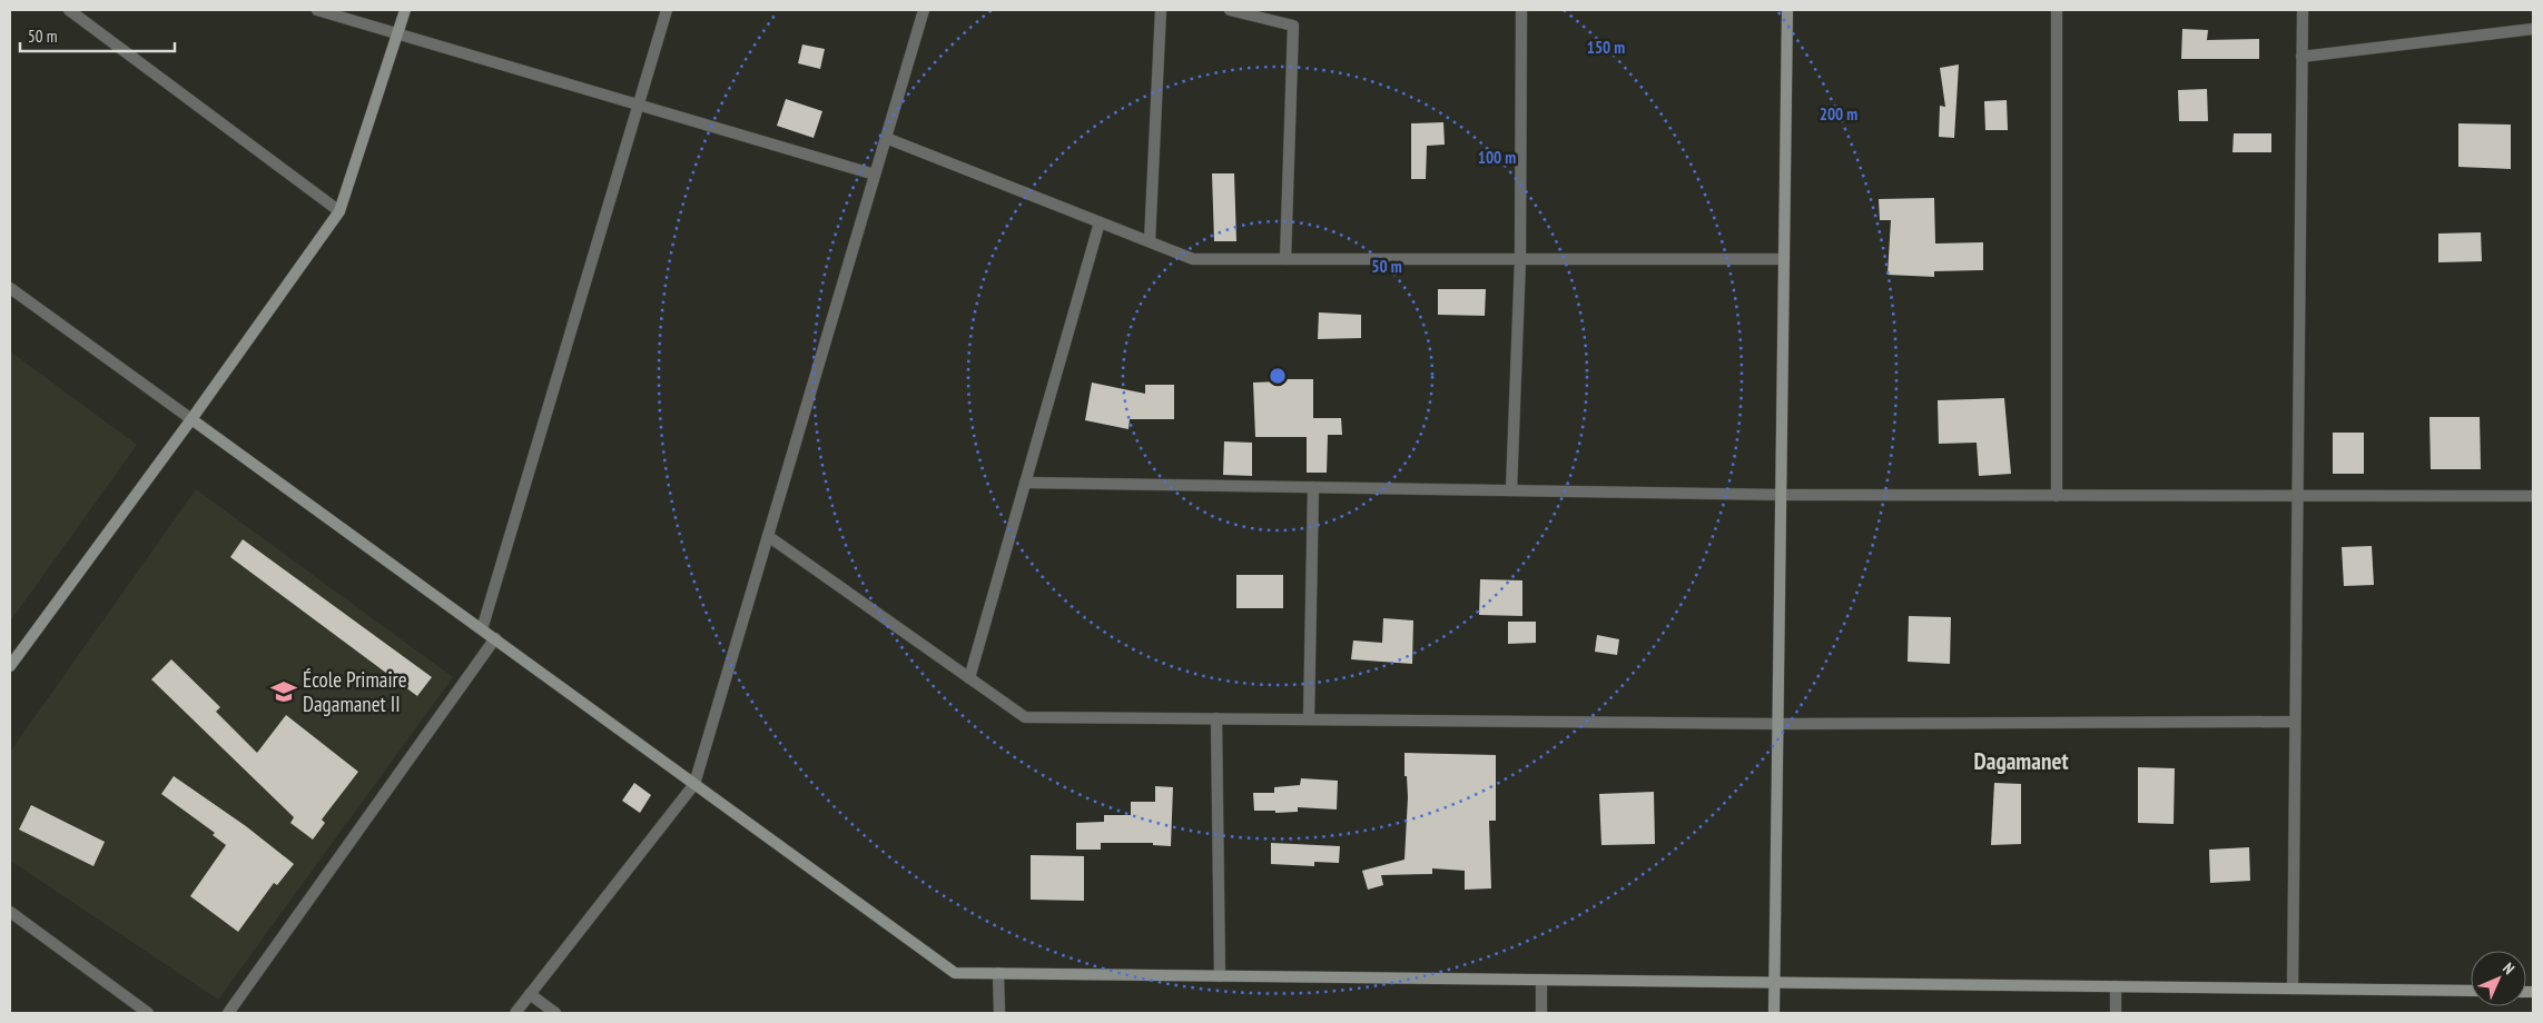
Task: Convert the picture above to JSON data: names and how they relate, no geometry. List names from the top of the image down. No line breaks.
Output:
{"districts":["Dagamanet"],"places":{"school or university":["École Primaire Dagamanet II"]},"scale_bar":"50 m","north":"top right","rings":["150 m","200 m","100 m","50 m"]}
